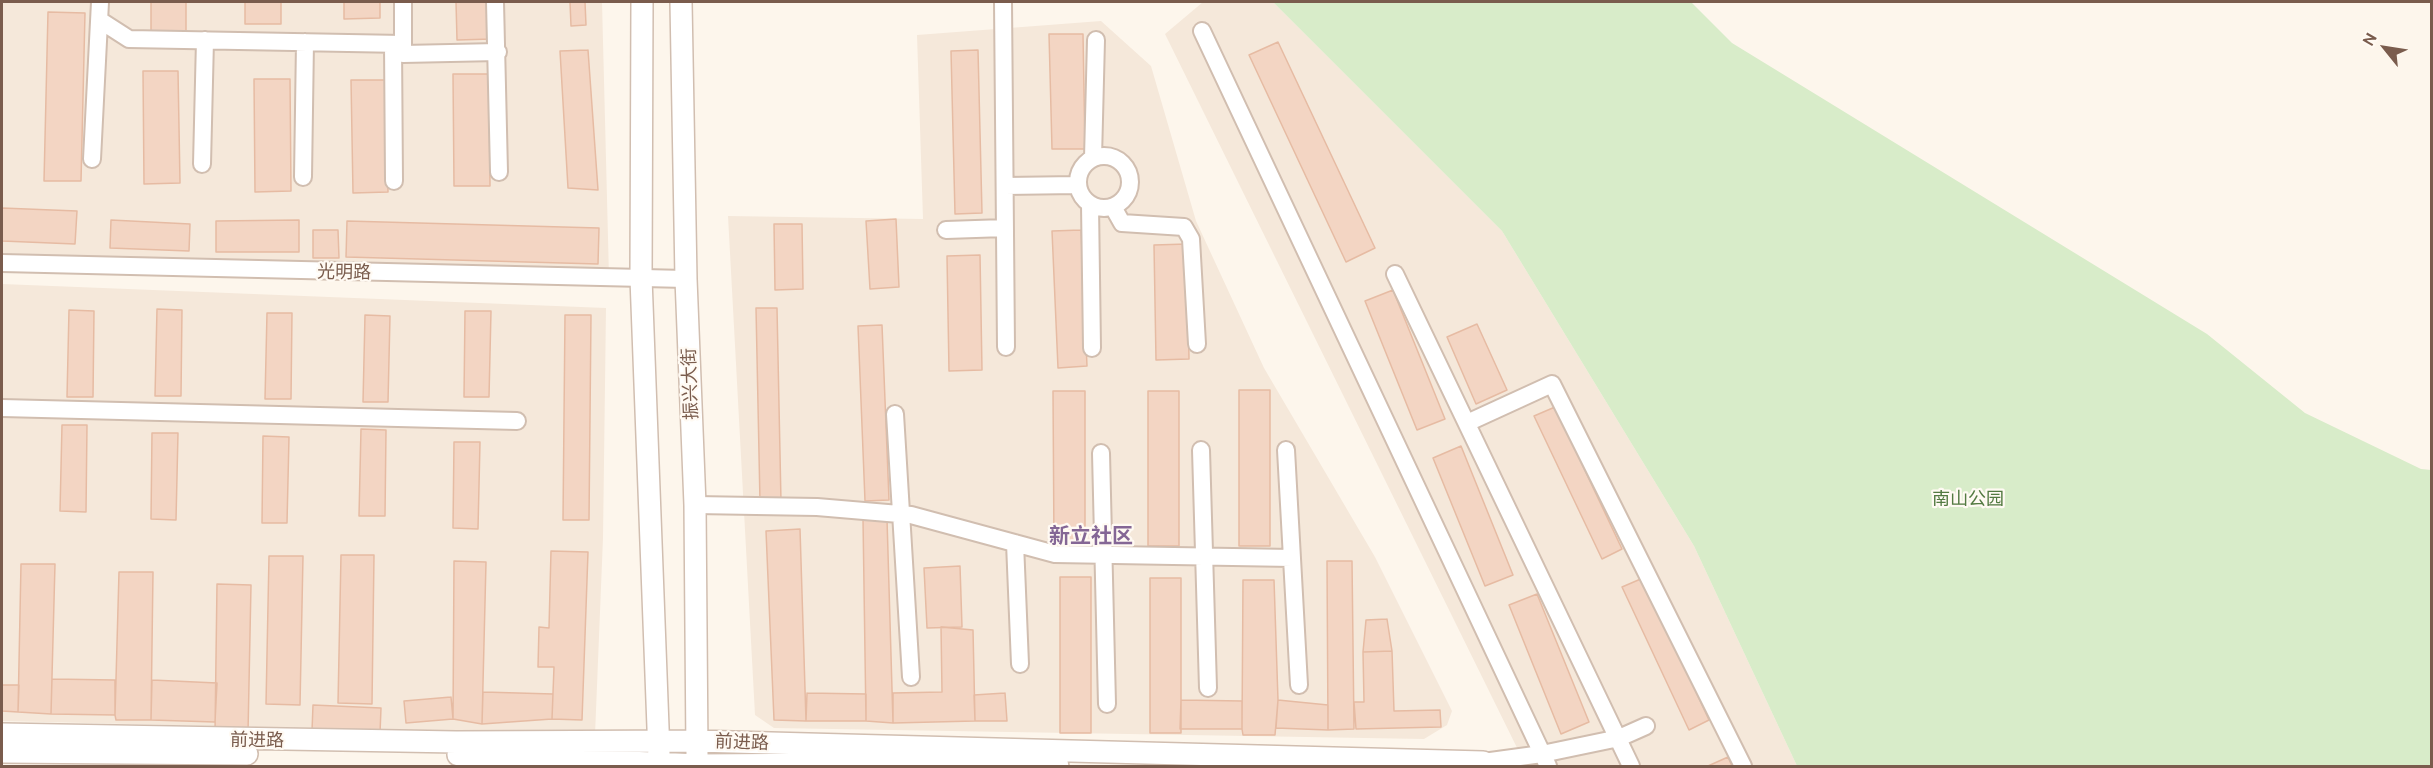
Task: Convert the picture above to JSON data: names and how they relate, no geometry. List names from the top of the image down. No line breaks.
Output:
{"streets":{"street":["光明路","振兴大街","前进路"]},"crossings":[["光明路","振兴大街"],["振兴大街","前进路"]],"districts":["新立社区"],"parks":["南山公园"],"north":"top left"}
